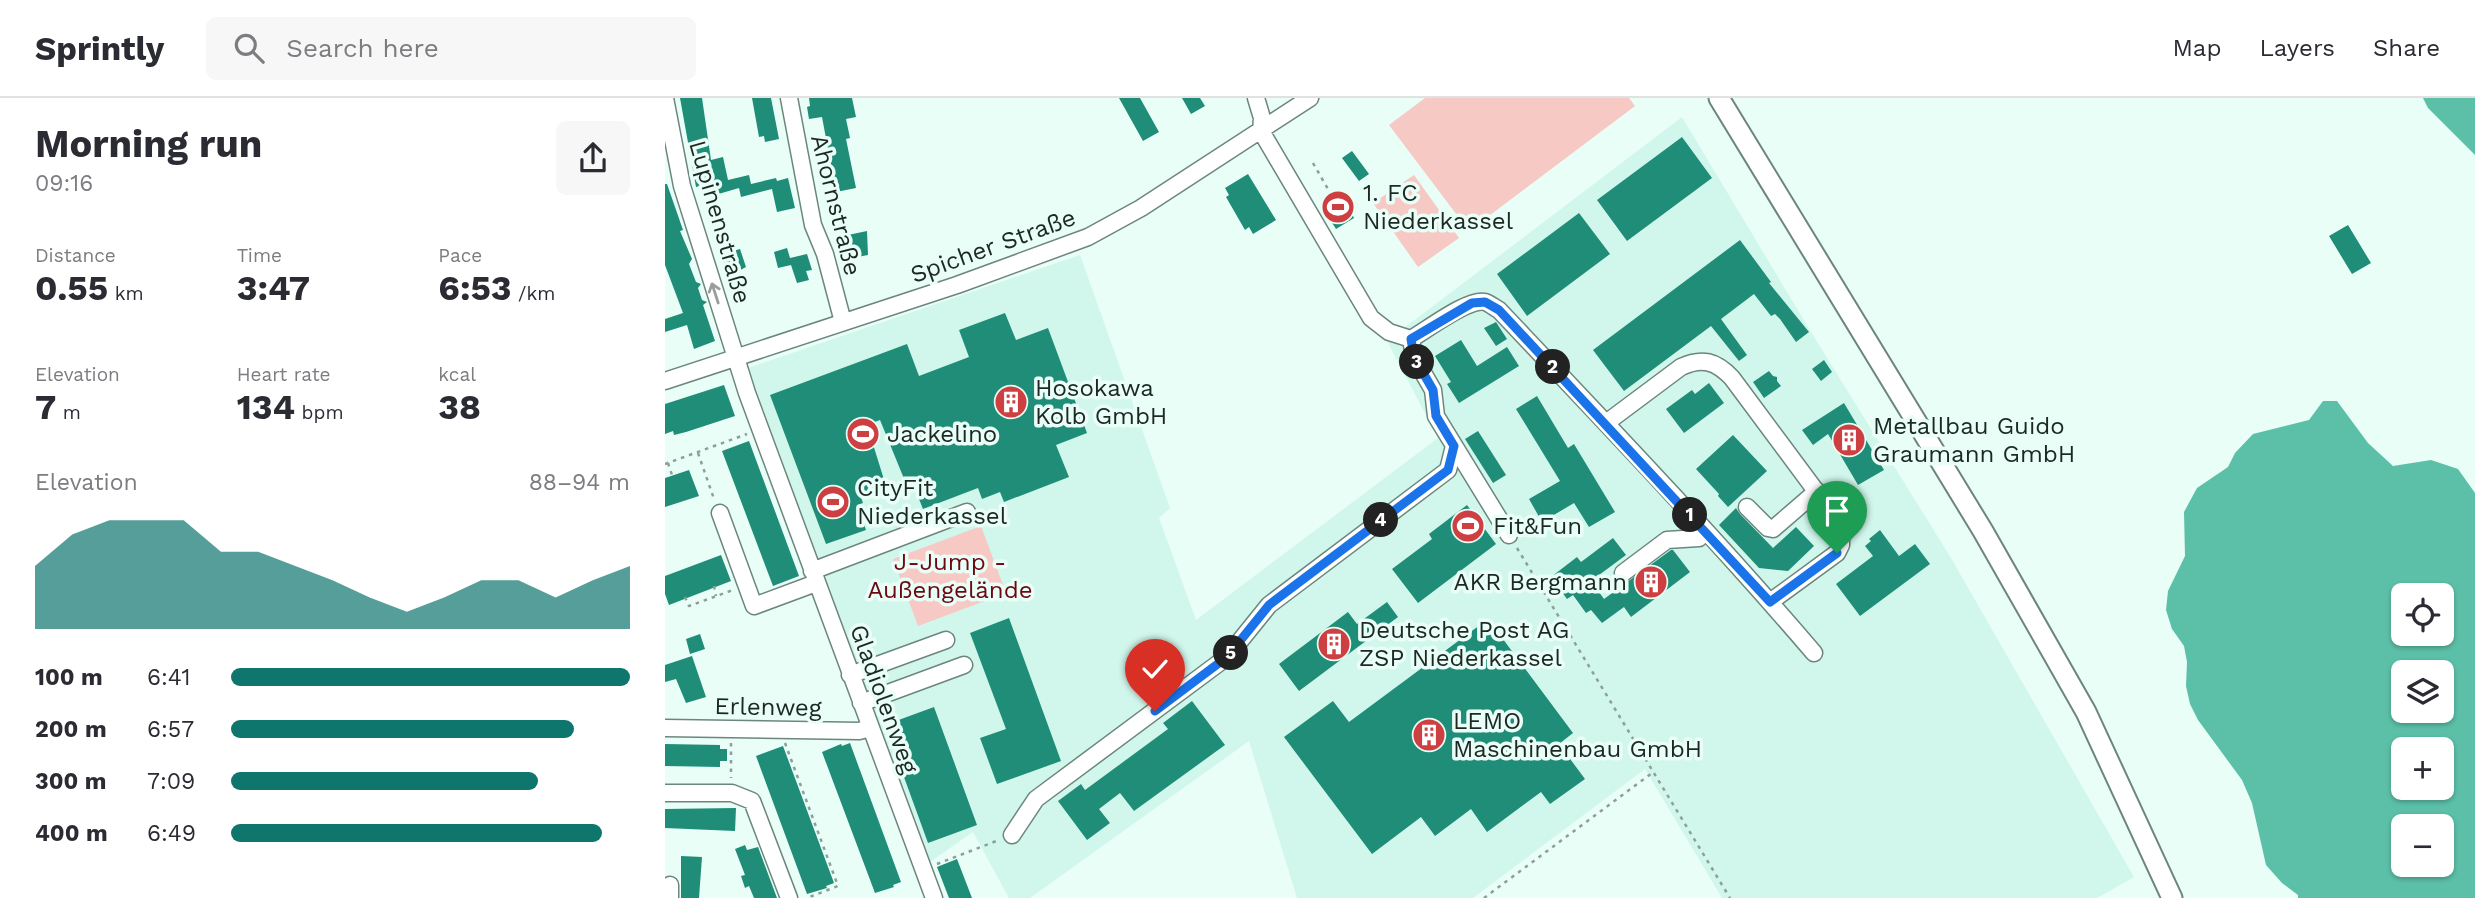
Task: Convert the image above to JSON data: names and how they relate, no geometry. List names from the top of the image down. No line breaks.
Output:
{"streets":{"street":["Ahornstraße","Lupinenstraße","Spicher Straße","Gladiolenweg","Erlenweg"]},"crossings":[["Ahornstraße","Spicher Straße"],["Lupinenstraße","Spicher Straße"],["Lupinenstraße","Gladiolenweg"],["Spicher Straße","Gladiolenweg"],["Gladiolenweg","Erlenweg"]],"one_way":["Lupinenstraße"],"parks":["J-Jump - Außengelände"],"places":{"sports":["1. FC Niederkassel","Jackelino","CityFit Niederkassel","Fit&Fun"],"building":["Hosokawa Kolb GmbH","Metallbau Guido Graumann GmbH","AKR Bergmann","Deutsche Post AG ZSP Niederkassel","LEMO Maschinenbau GmbH"]},"page":{"header":"Sprintly","search":"Search here","nav":["Map","Layers","Share"],"heading":["Morning run","09:16"],"stats":[["Distance","0.55 km"],["Time","3:47"],["Pace","6:53 /km"],["Elevation","7 m"],["Heart rate","134 bpm"],["kcal","38"]],"pins":["3","2","1","4","5"],"chart":["Elevation","88–94 m"],"map_buttons":["+","−"],"list":[{"name":"100 m","note":"6:41"},{"name":"200 m","note":"6:57"},{"name":"300 m","note":"7:09"},{"name":"400 m","note":"6:49"}]}}
